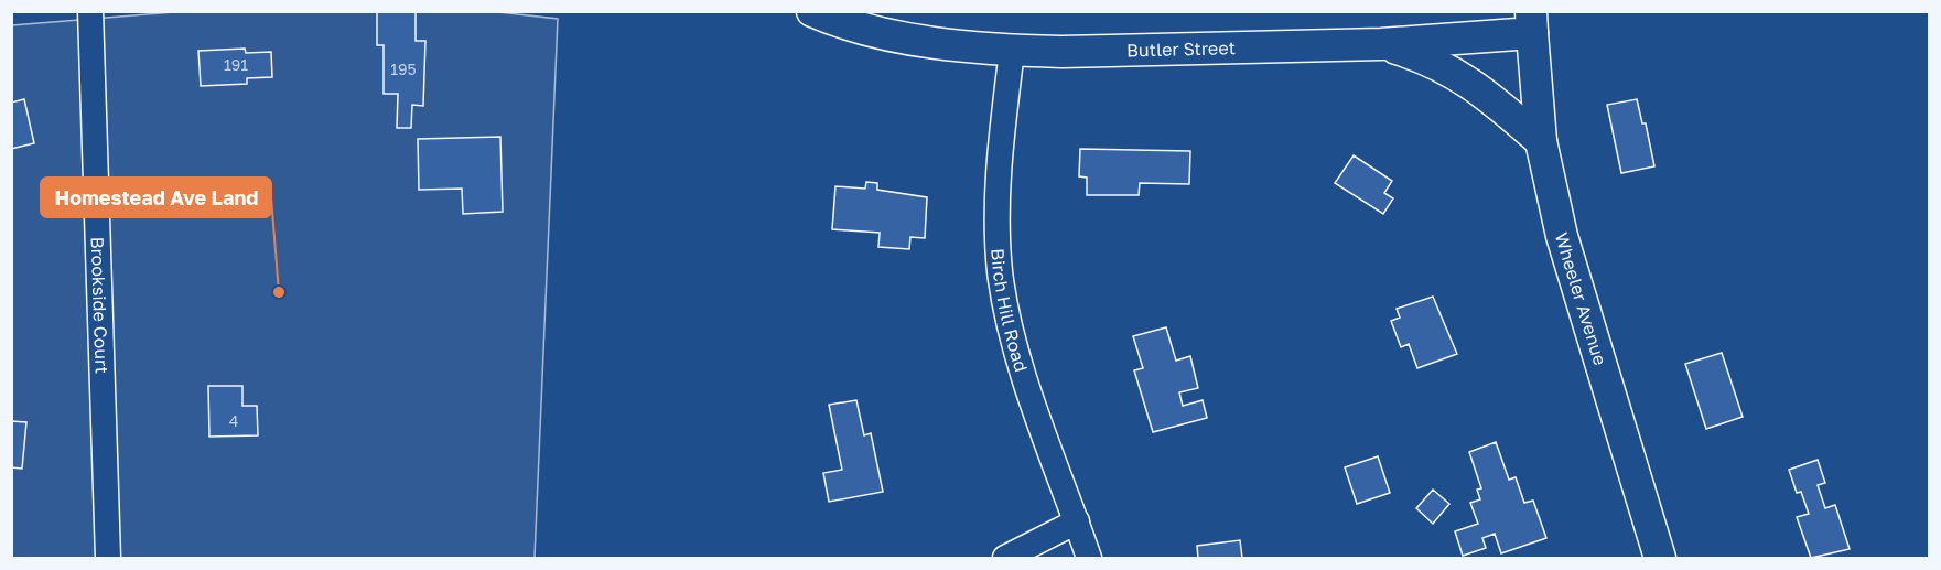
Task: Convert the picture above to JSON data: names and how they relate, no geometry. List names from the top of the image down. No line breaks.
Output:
{"streets":{"street":["Butler Street","Wheeler Avenue","Brookside Court","Birch Hill Road"]},"crossings":[["Butler Street","Wheeler Avenue"],["Butler Street","Birch Hill Road"]],"places":["Homestead Ave Land"],"house_numbers":["191","195","4"]}
